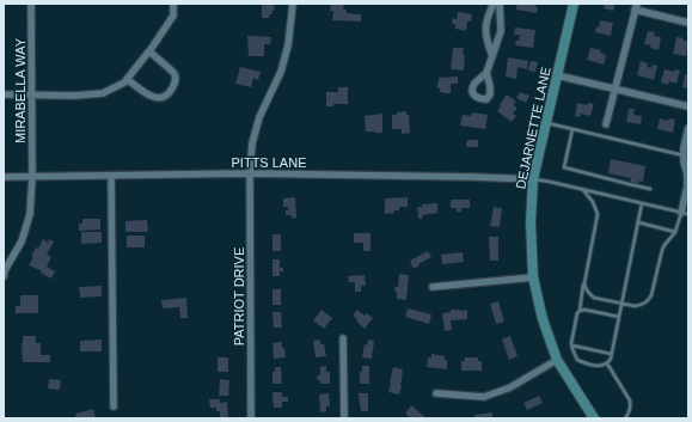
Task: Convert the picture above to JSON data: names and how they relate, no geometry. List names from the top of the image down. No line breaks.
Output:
{"streets":{"main road":["DEJARNETTE LANE"],"street":["MIRABELLA WAY","PITTS LANE","PATRIOT DRIVE"]},"crossings":[["MIRABELLA WAY","PITTS LANE"],["DEJARNETTE LANE","PITTS LANE"],["PITTS LANE","PATRIOT DRIVE"]]}
